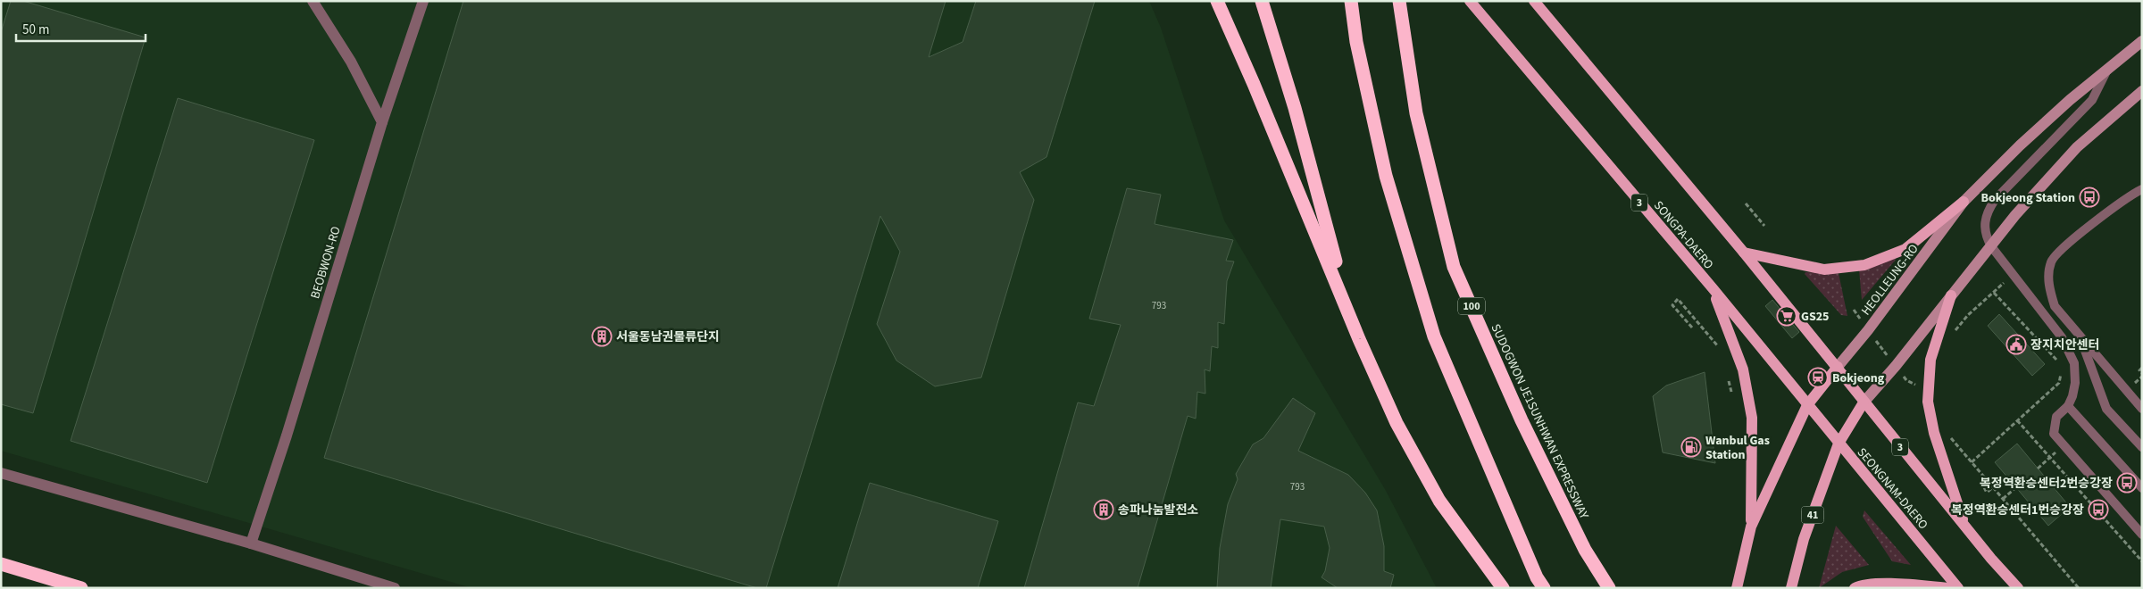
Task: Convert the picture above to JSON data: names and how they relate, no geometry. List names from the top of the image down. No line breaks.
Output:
{"streets":{"highway":["100","SUDOGWON JE1SUNHWAN EXPRESSWAY"],"main road":["3","SONGPA-DAERO","HEOLLEUNG-RO","SEONGNAM-DAERO","41"],"street":["BEOBWON-RO"]},"crossings":[["3","HEOLLEUNG-RO"],["SONGPA-DAERO","HEOLLEUNG-RO"],["SONGPA-DAERO","SEONGNAM-DAERO"],["HEOLLEUNG-RO","SEONGNAM-DAERO"],["SEONGNAM-DAERO","41"]],"places":{"bus stop":["Bokjeong Station","복정역환승센터2번승강장","복정역환승센터1번승강장"],"supermarket":["GS25"],"building":["서울동남권물류단지","송파나눔발전소"],"public building":["장지치안센터"],"station":["Bokjeong"],"fuel station":["Wanbul Gas Station"]},"house_numbers":["793","793"],"scale_bar":"50 m"}
